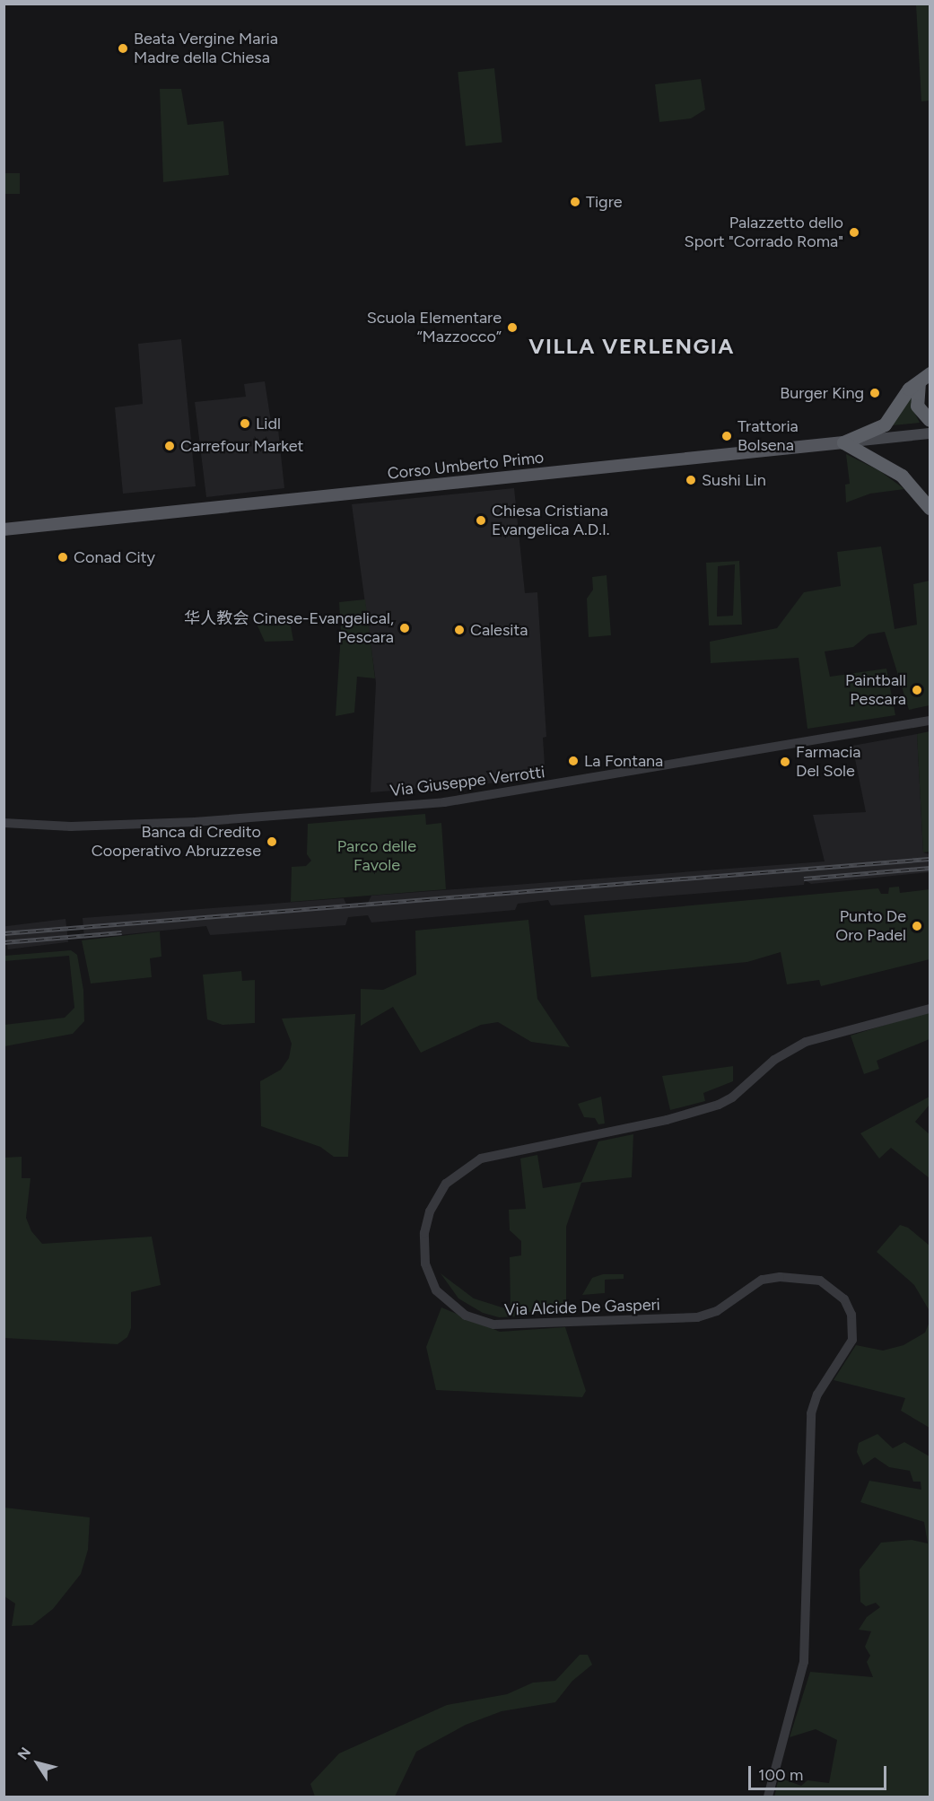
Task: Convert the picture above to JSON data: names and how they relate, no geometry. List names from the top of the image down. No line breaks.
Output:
{"streets":{"main road":["Corso Umberto Primo"],"street":["Via Giuseppe Verrotti","Via Alcide De Gasperi"]},"districts":["VILLA VERLENGIA"],"parks":["Parco delle Favole"],"places":["Beata Vergine Maria Madre della Chiesa","Tigre","Palazzetto dello Sport \"Corrado Roma\"","Scuola Elementare “Mazzocco”","Burger King","Lidl","Trattoria Bolsena","Carrefour Market","Sushi Lin","Chiesa Cristiana Evangelica A.D.I.","Conad City","华人教会 Cinese-Evangelical, Pescara","Calesita","Paintball Pescara","La Fontana","Farmacia Del Sole","Banca di Credito Cooperativo Abruzzese","Punto De Oro Padel"],"scale_bar":"100 m","north":"top left"}
